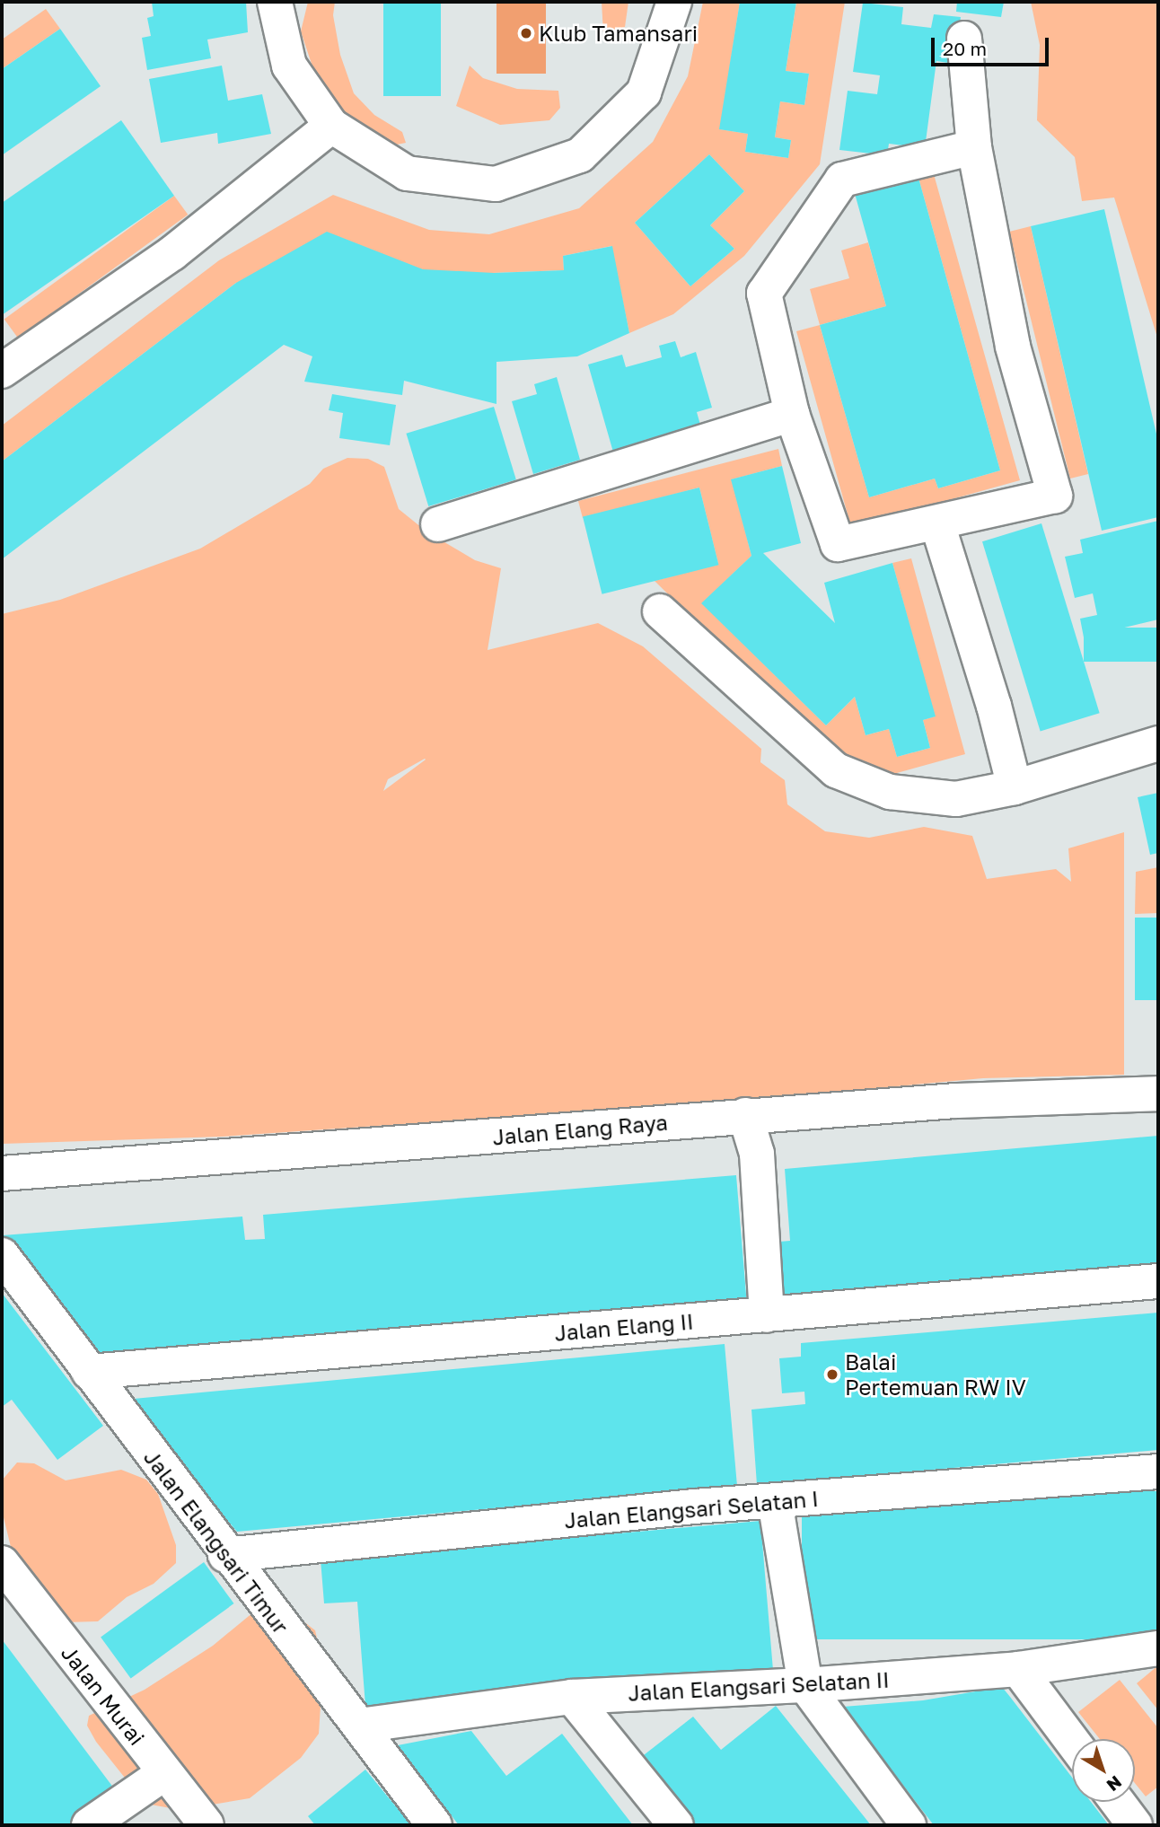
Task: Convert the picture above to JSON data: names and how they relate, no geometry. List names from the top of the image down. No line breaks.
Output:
{"streets":{"street":["Jalan Elang Raya","Jalan Elang II","Jalan Elangsari Selatan I","Jalan Elangsari Timur","Jalan Elangsari Selatan II","Jalan Murai"]},"crossings":[["Jalan Elang II","Jalan Elangsari Timur"],["Jalan Elangsari Selatan I","Jalan Elangsari Timur"],["Jalan Elangsari Timur","Jalan Elangsari Selatan II"]],"places":["Klub Tamansari","Balai Pertemuan RW IV"],"scale_bar":"20 m","north":"bottom right"}
